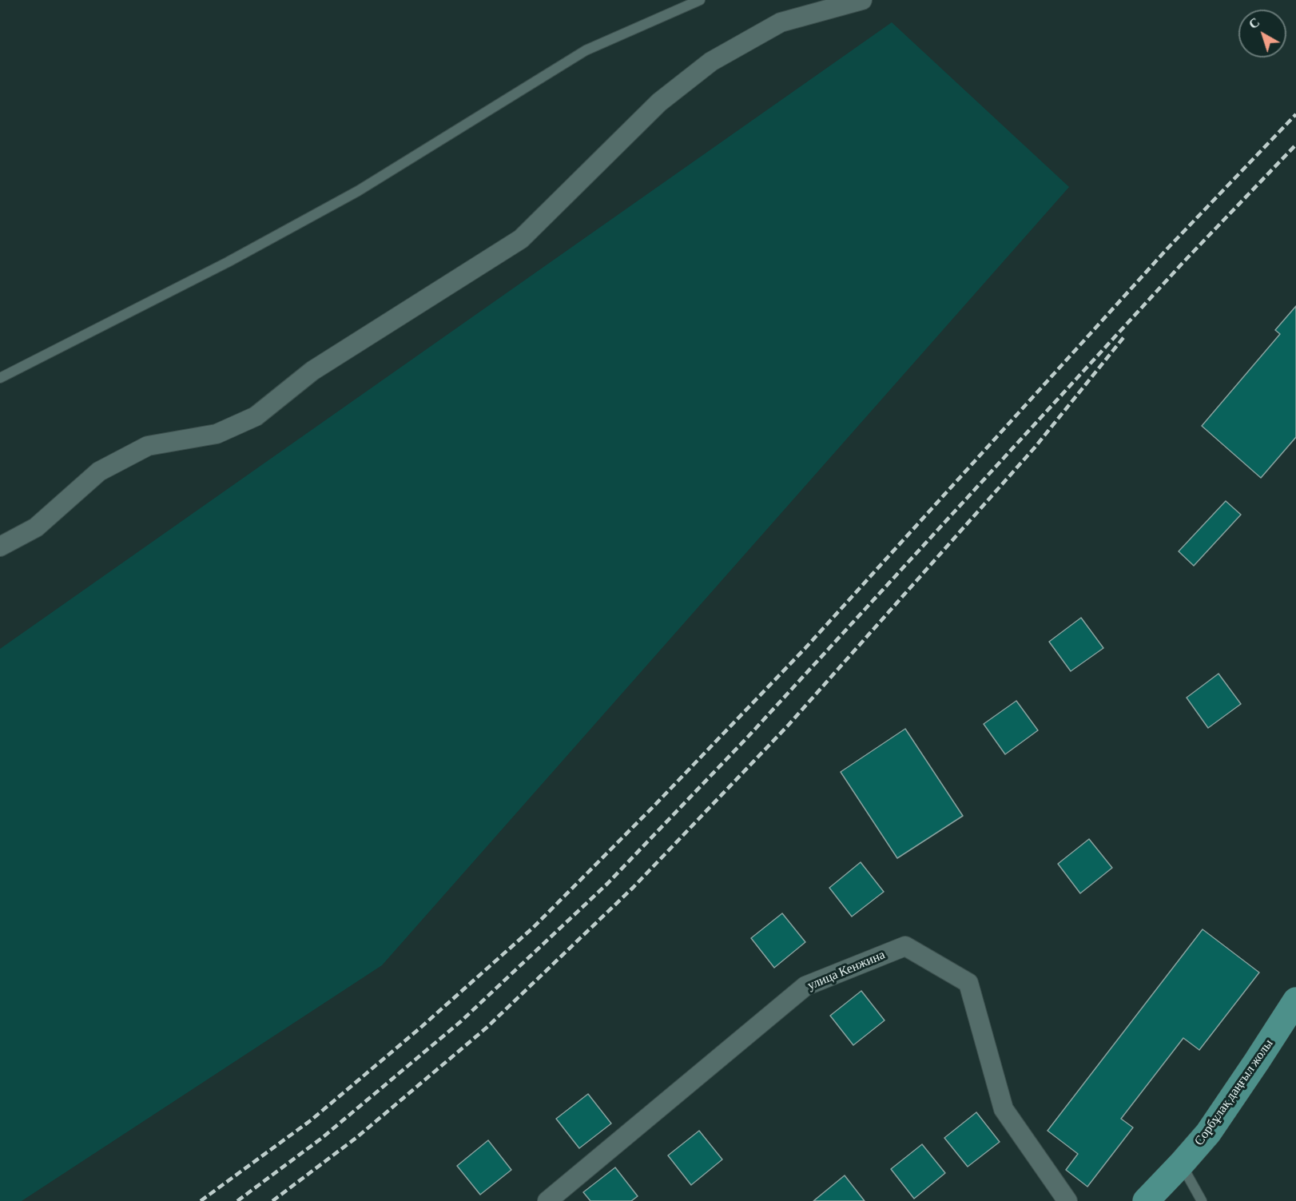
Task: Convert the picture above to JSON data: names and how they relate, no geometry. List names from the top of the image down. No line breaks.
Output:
{"streets":{"main road":["Сорбұлақ даңғыл жолы"],"street":["улица Кенжина"]},"north":"top left"}
